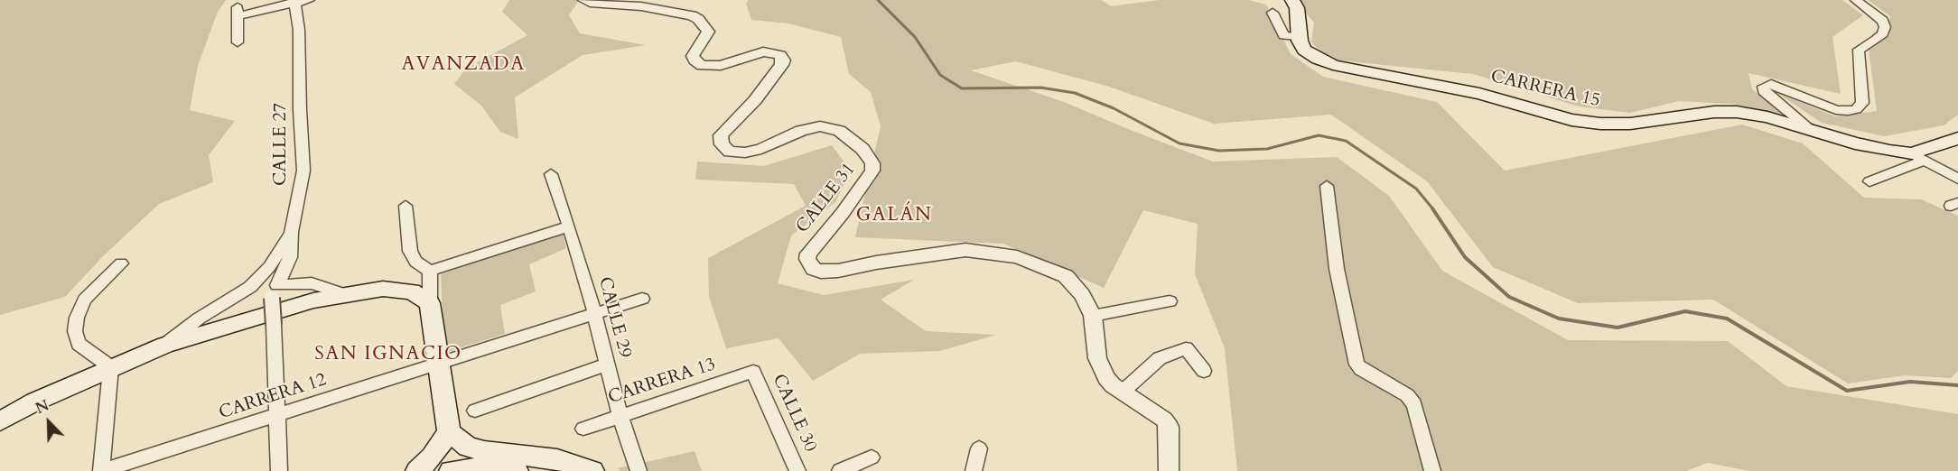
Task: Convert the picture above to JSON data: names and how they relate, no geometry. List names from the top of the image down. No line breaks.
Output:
{"streets":{"main road":["CARRERA 15"],"street":["CALLE 27","CALLE 31","CALLE 29","CARRERA 13","CARRERA 12","CALLE 30"]},"crossings":[["CALLE 29","CARRERA 13"],["CALLE 29","CARRERA 12"],["CARRERA 13","CALLE 30"]],"districts":["AVANZADA","GALÁN","SAN IGNACIO"],"north":"top left"}
